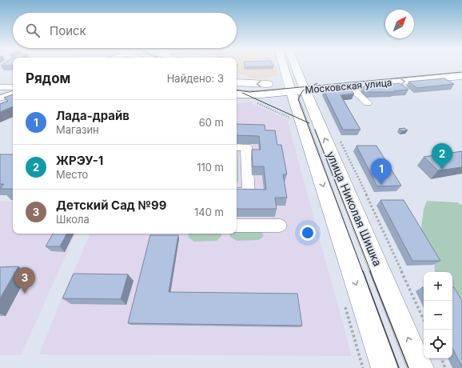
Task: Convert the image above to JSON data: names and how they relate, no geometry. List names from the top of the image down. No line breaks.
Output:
{"streets":{"main road":["Московская улица","улица Николая Шишка"]},"crossings":[["Московская улица","улица Николая Шишка"]],"north":"top right","page":{"search":"Поиск","heading":["Рядом","Найдено: 3"],"list":[{"mark":"1","name":"Лада-драйв","note":"Магазин","value":"60 m"},{"mark":"2","name":"ЖРЭУ-1","note":"Место","value":"110 m"},{"mark":"3","name":"Детский Сад №99","note":"Школа","value":"140 m"}],"pins":["2","1","3"],"map_buttons":["+","−"]}}
